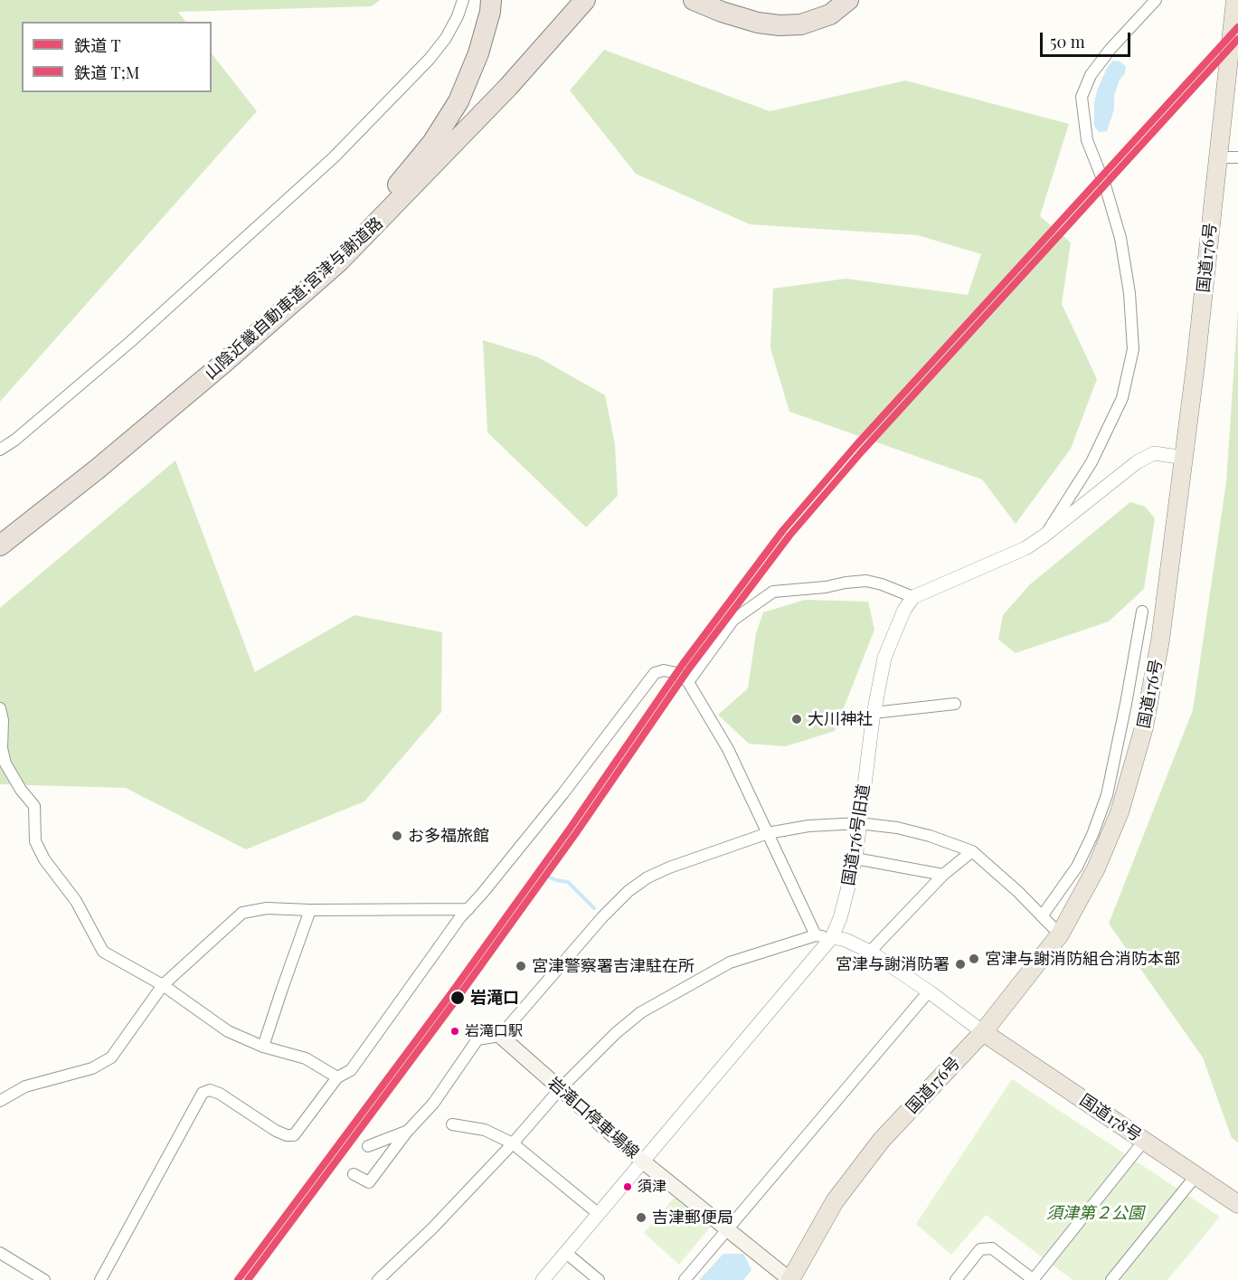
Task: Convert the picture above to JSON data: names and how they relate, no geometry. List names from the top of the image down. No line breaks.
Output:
{"streets":{"highway":["国道176号","山陰近畿自動車道;宮津与謝道路","国道178号"],"main road":["岩滝口停車場線"],"street":["国道176号旧道"]},"crossings":[["国道176号","岩滝口停車場線"],["国道176号","国道178号"],["国道176号旧道","岩滝口停車場線"]],"parks":["須津第２公園"],"places":["大川神社","お多福旅館","宮津与謝消防組合消防本部","宮津与謝消防署","宮津警察署吉津駐在所","岩滝口","岩滝口駅","須津","吉津郵便局"],"lines":["rail line T","rail line T;M"],"legend":["鉄道 T","鉄道 T;M"],"scale_bar":"50 m"}
